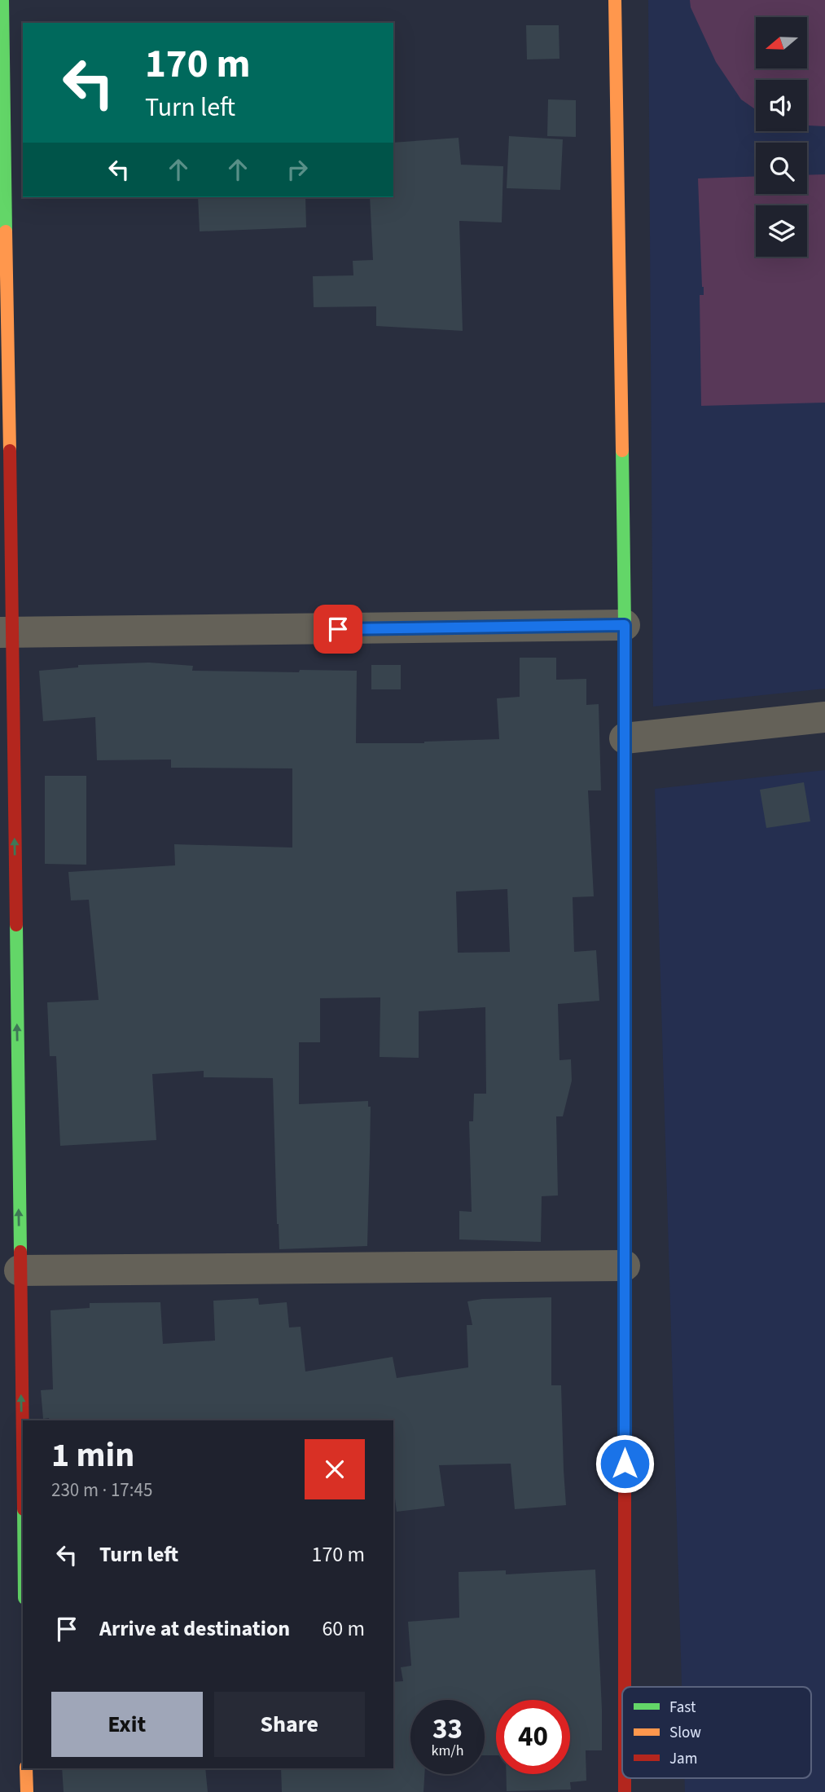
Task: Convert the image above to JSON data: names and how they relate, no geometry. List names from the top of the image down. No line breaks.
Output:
{"legend":["Fast","Slow","Jam"],"north":"left","page":{"turn":["170 m","Turn left"],"heading":["1 min","230 m · 17:45"],"list":[{"name":"Turn left","value":"170 m"},{"name":"Arrive at destination","value":"60 m"}],"buttons":["Exit","Share"],"speed":"33 km/h","limit":"40"}}
